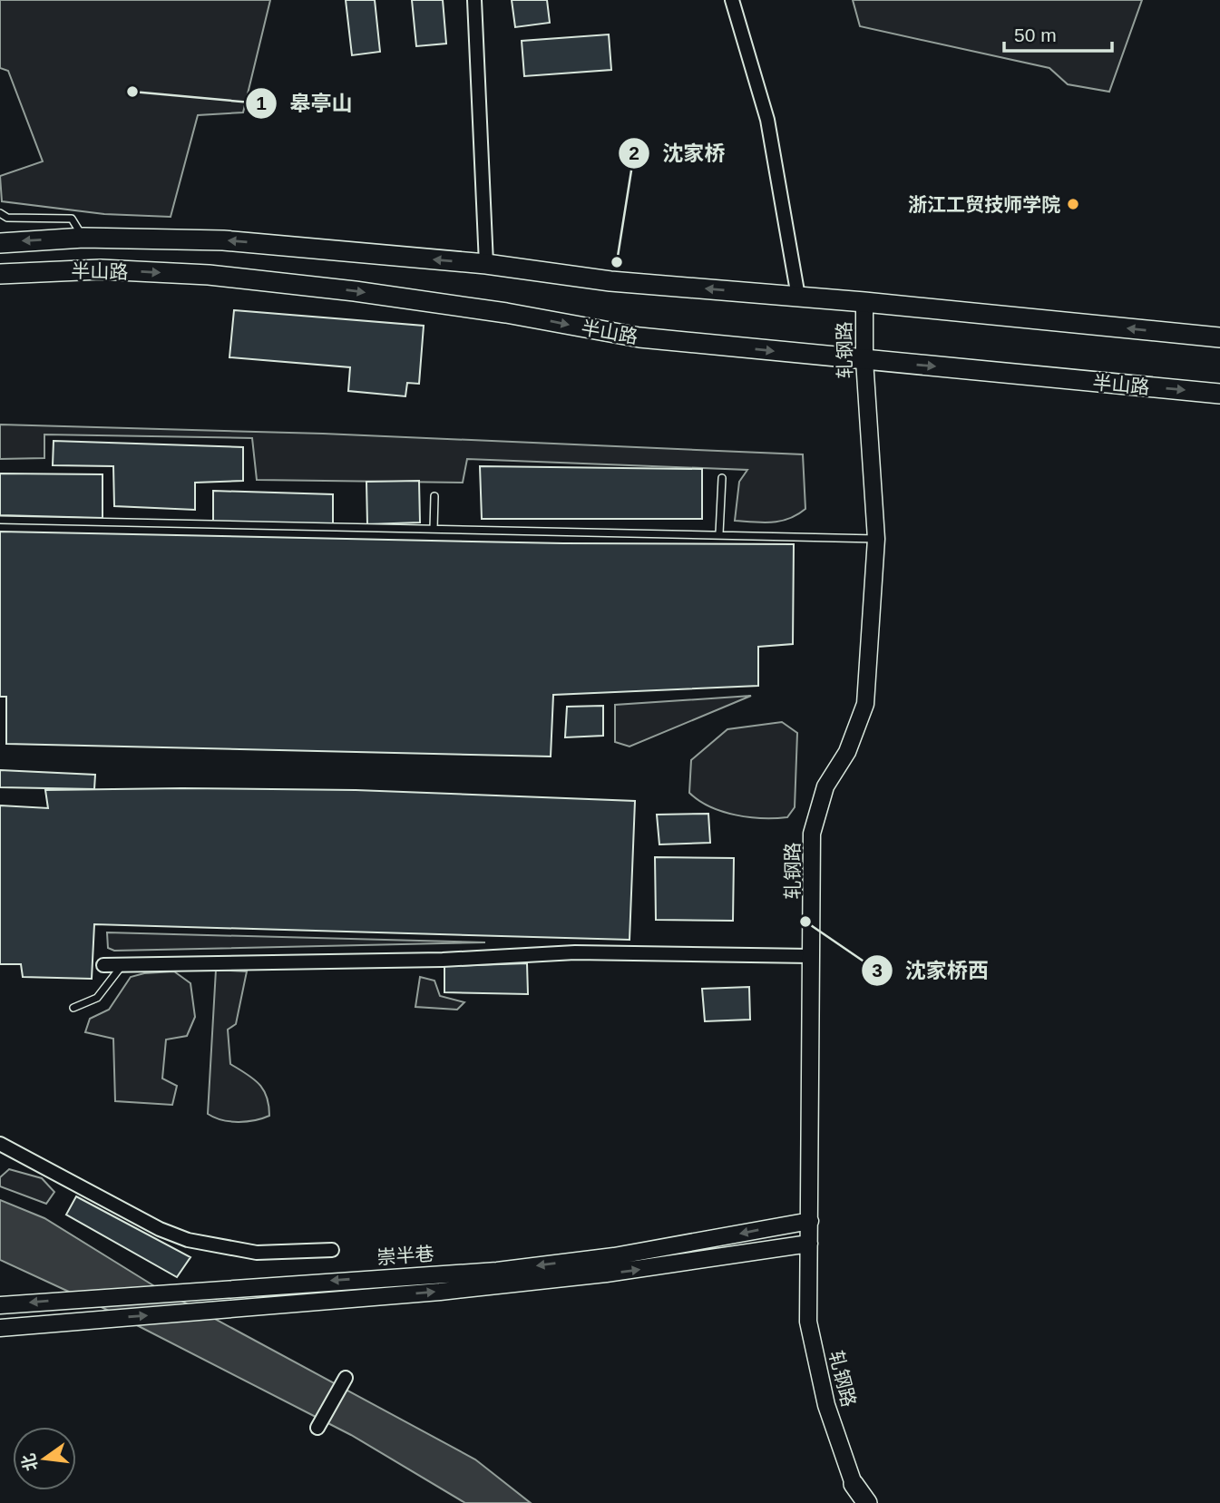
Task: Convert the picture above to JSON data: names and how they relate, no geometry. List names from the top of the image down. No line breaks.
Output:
{"streets":{"main road":["半山路"],"street":["轧钢路","崇半巷"]},"crossings":[["半山路","轧钢路"],["轧钢路","崇半巷"]],"places":["皋亭山","浙江工贸技师学院","沈家桥","沈家桥西"],"scale_bar":"50 m","north":"left"}
